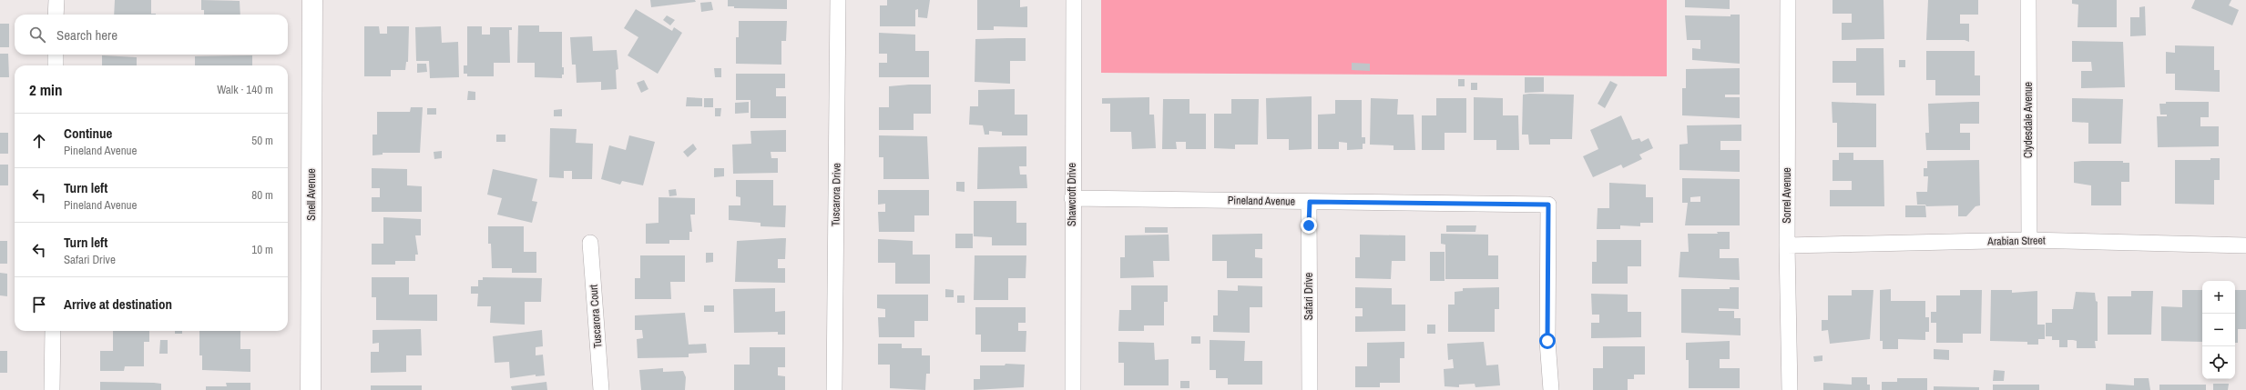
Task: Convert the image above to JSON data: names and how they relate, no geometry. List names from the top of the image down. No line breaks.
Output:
{"streets":{"main road":["Snell Avenue"],"street":["Clydesdale Avenue","Tuscarora Drive","Shawcroft Drive","Sorrel Avenue","Pineland Avenue","Arabian Street","Safari Drive","Tuscarora Court"]},"crossings":[["Clydesdale Avenue","Arabian Street"],["Shawcroft Drive","Pineland Avenue"],["Sorrel Avenue","Arabian Street"],["Pineland Avenue","Safari Drive"]],"page":{"search":"Search here","heading":["2 min","Walk · 140 m"],"list":[["Continue","Pineland Avenue","50 m"],["Turn left","Pineland Avenue","80 m"],["Turn left","Safari Drive","10 m"],"Arrive at destination"],"map_buttons":["+","−"]}}
